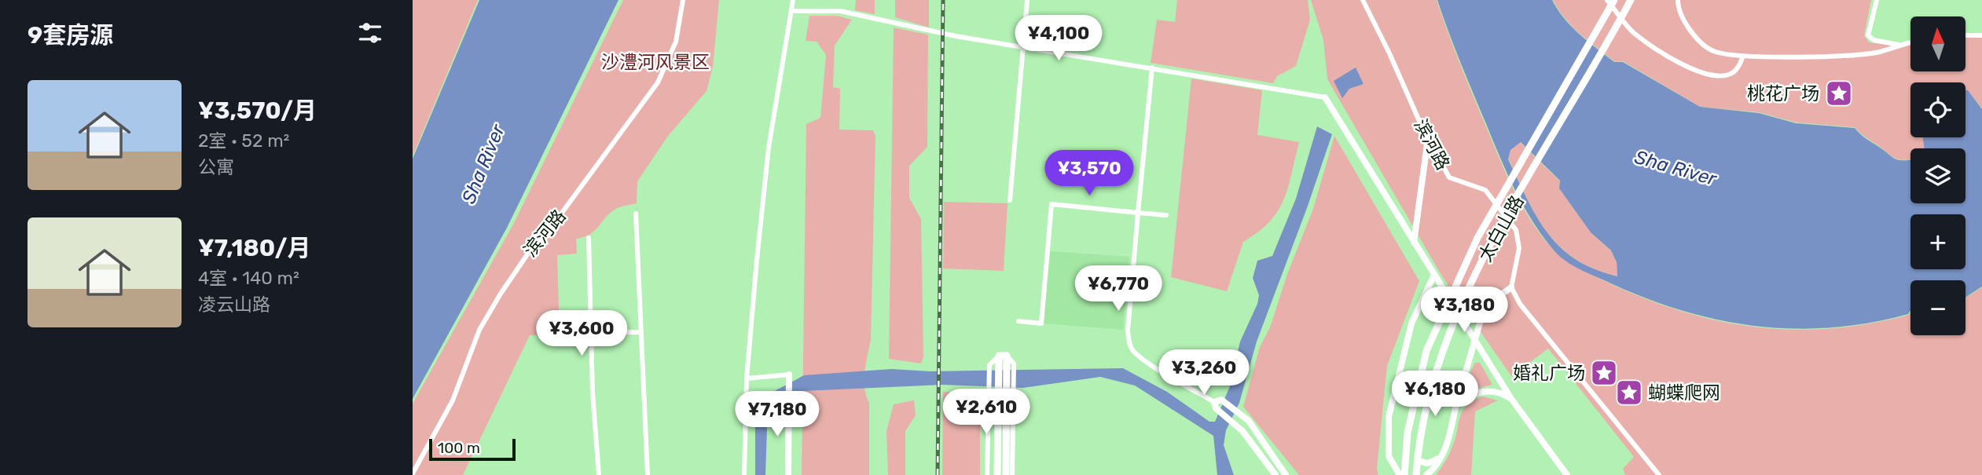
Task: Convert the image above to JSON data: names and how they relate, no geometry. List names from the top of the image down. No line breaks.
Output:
{"streets":{"main road":["太白山路"],"street":["滨河路"]},"water":["Sha River"],"parks":["沙澧河风景区"],"places":{"place":["桃花广场","婚礼广场","蝴蝶爬网"]},"scale_bar":"100 m","north":"top","page":{"heading":"9套房源","price":["¥4,100","¥3,570","¥6,770","¥3,180","¥3,600","¥3,260","¥6,180","¥2,610","¥7,180"],"map_buttons":["+","−"],"list":[{"name":"¥3,570/月","note":"2室 · 52 m² · 公寓"},{"name":"¥7,180/月","note":"4室 · 140 m² · 凌云山路"}],"scale":"100 m"}}
